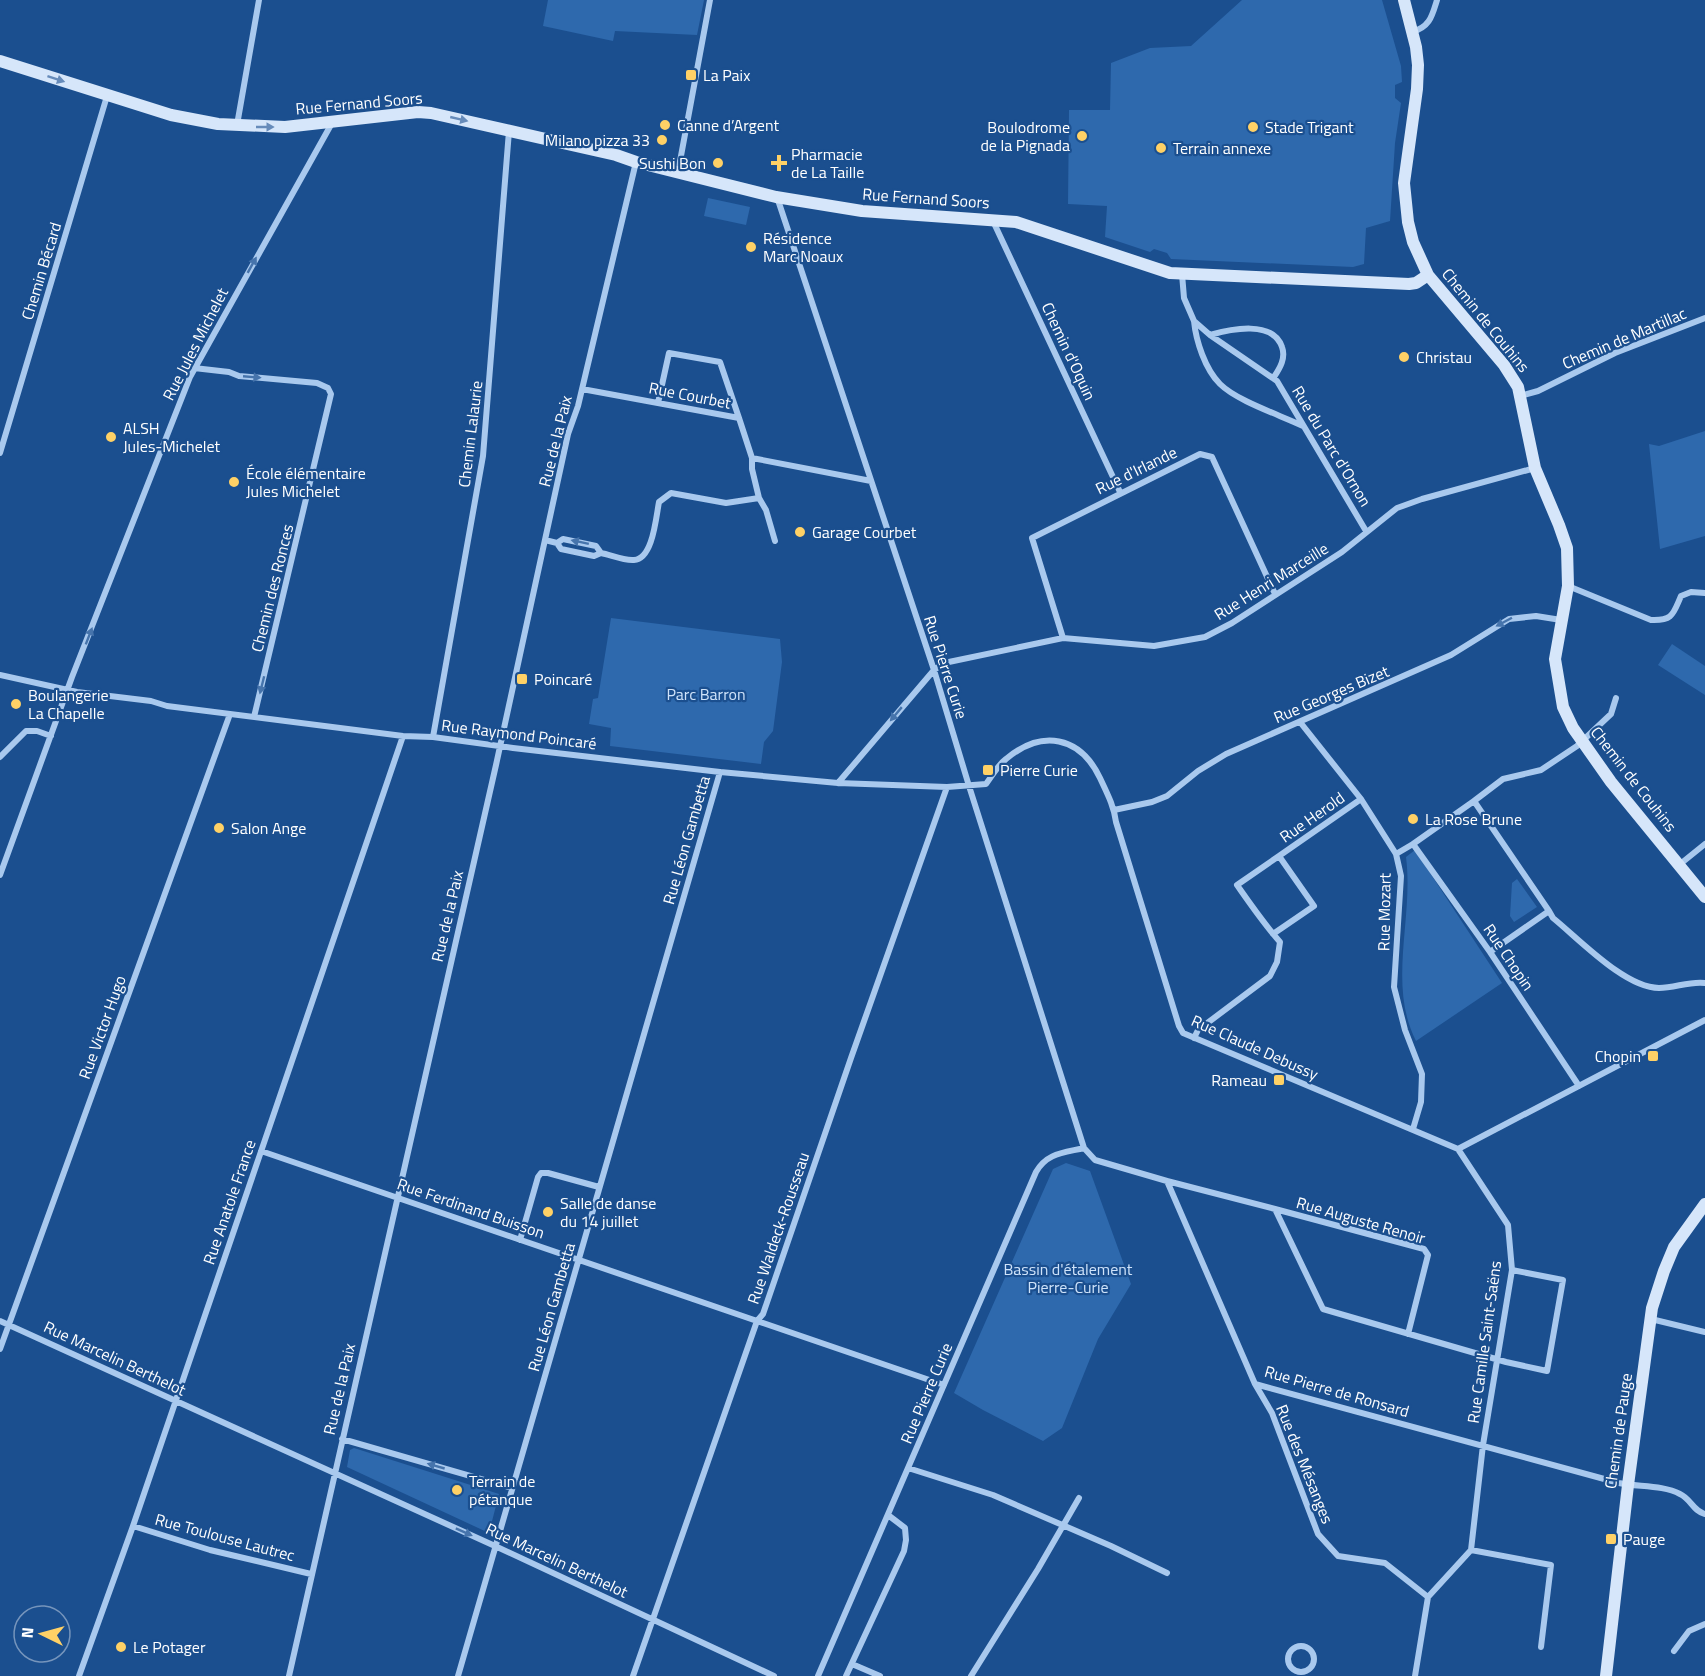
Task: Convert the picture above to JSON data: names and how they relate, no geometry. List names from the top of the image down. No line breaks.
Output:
{"streets":{"street":["Rue Fernand Soors","Chemin Bécard","Chemin de Couhins","Chemin de Martillac","Rue Jules Michelet","Chemin d'Oquin","Rue Courbet","Chemin Lalaurie","Rue de la Paix","Rue du Parc d'Ornon","Rue d'Irlande","Rue Henri Marceille","Chemin des Ronces","Rue Pierre Curie","Rue Georges Bizet","Rue Raymond Poincaré","Rue Herold","Rue Léon Gambetta","Rue Mozart","Rue Chopin","Rue Victor Hugo","Rue Claude Debussy","Rue Anatole France","Rue Ferdinand Buisson","Rue Auguste Renoir","Rue Waldeck-Rousseau","Rue Camille Saint-Saëns","Rue Marcelin Berthelot","Rue Pierre de Ronsard","Chemin de Pauge","Rue des Mésanges","Rue Toulouse Lautrec"]},"crossings":[["Rue Fernand Soors","Chemin Bécard"],["Rue Fernand Soors","Chemin de Couhins"],["Rue Fernand Soors","Rue Jules Michelet"],["Rue Fernand Soors","Chemin d'Oquin"],["Rue Fernand Soors","Chemin Lalaurie"],["Rue Fernand Soors","Rue de la Paix"],["Rue Fernand Soors","Rue du Parc d'Ornon"],["Rue Fernand Soors","Rue Pierre Curie"],["Chemin de Couhins","Chemin de Martillac"],["Chemin de Couhins","Rue Henri Marceille"],["Chemin de Couhins","Rue Georges Bizet"],["Rue Jules Michelet","Chemin des Ronces"],["Rue Jules Michelet","Rue Raymond Poincaré"],["Chemin d'Oquin","Rue d'Irlande"],["Rue Courbet","Rue de la Paix"],["Chemin Lalaurie","Rue Raymond Poincaré"],["Rue de la Paix","Rue Raymond Poincaré"],["Rue de la Paix","Rue Ferdinand Buisson"],["Rue de la Paix","Rue Marcelin Berthelot"],["Rue de la Paix","Rue Toulouse Lautrec"],["Rue du Parc d'Ornon","Rue Henri Marceille"],["Rue d'Irlande","Rue Henri Marceille"],["Rue Henri Marceille","Rue Pierre Curie"],["Chemin des Ronces","Rue Raymond Poincaré"],["Rue Pierre Curie","Rue Raymond Poincaré"],["Rue Pierre Curie","Rue Claude Debussy"],["Rue Pierre Curie","Rue Ferdinand Buisson"],["Rue Pierre Curie","Rue Auguste Renoir"],["Rue Pierre Curie","Rue Pierre de Ronsard"],["Rue Georges Bizet","Rue Mozart"],["Rue Georges Bizet","Rue Claude Debussy"],["Rue Raymond Poincaré","Rue Léon Gambetta"],["Rue Raymond Poincaré","Rue Victor Hugo"],["Rue Raymond Poincaré","Rue Claude Debussy"],["Rue Raymond Poincaré","Rue Anatole France"],["Rue Raymond Poincaré","Rue Waldeck-Rousseau"],["Rue Herold","Rue Mozart"],["Rue Léon Gambetta","Rue Ferdinand Buisson"],["Rue Léon Gambetta","Rue Marcelin Berthelot"],["Rue Mozart","Rue Claude Debussy"],["Rue Victor Hugo","Rue Marcelin Berthelot"],["Rue Claude Debussy","Rue Camille Saint-Saëns"],["Rue Anatole France","Rue Ferdinand Buisson"],["Rue Anatole France","Rue Marcelin Berthelot"],["Rue Anatole France","Rue Toulouse Lautrec"],["Rue Ferdinand Buisson","Rue Waldeck-Rousseau"],["Rue Auguste Renoir","Rue Camille Saint-Saëns"],["Rue Auguste Renoir","Rue Pierre de Ronsard"],["Rue Waldeck-Rousseau","Rue Marcelin Berthelot"],["Rue Camille Saint-Saëns","Rue Pierre de Ronsard"],["Rue Pierre de Ronsard","Chemin de Pauge"],["Rue Pierre de Ronsard","Rue des Mésanges"]],"one_way":["Rue Jules Michelet","Rue Georges Bizet"],"parks":["Parc Barron","Bassin d'étalement Pierre-Curie"],"places":{"transit":["La Paix","Poincaré","Pierre Curie","Chopin","Rameau","Pauge"],"other":["Canne d’Argent","Stade Trigant","Boulodrome de la Pignada","Milano pizza 33","Terrain annexe","Sushi Bon","Résidence Marc Noaux","Christau","ALSH Jules-Michelet","École élémentaire Jules Michelet","Garage Courbet","Boulangerie La Chapelle","La Rose Brune","Salon Ange","Salle de danse du 14 juillet","Terrain de pétanque","Le Potager"],"health":["Pharmacie de La Taille"]},"north":"left"}
